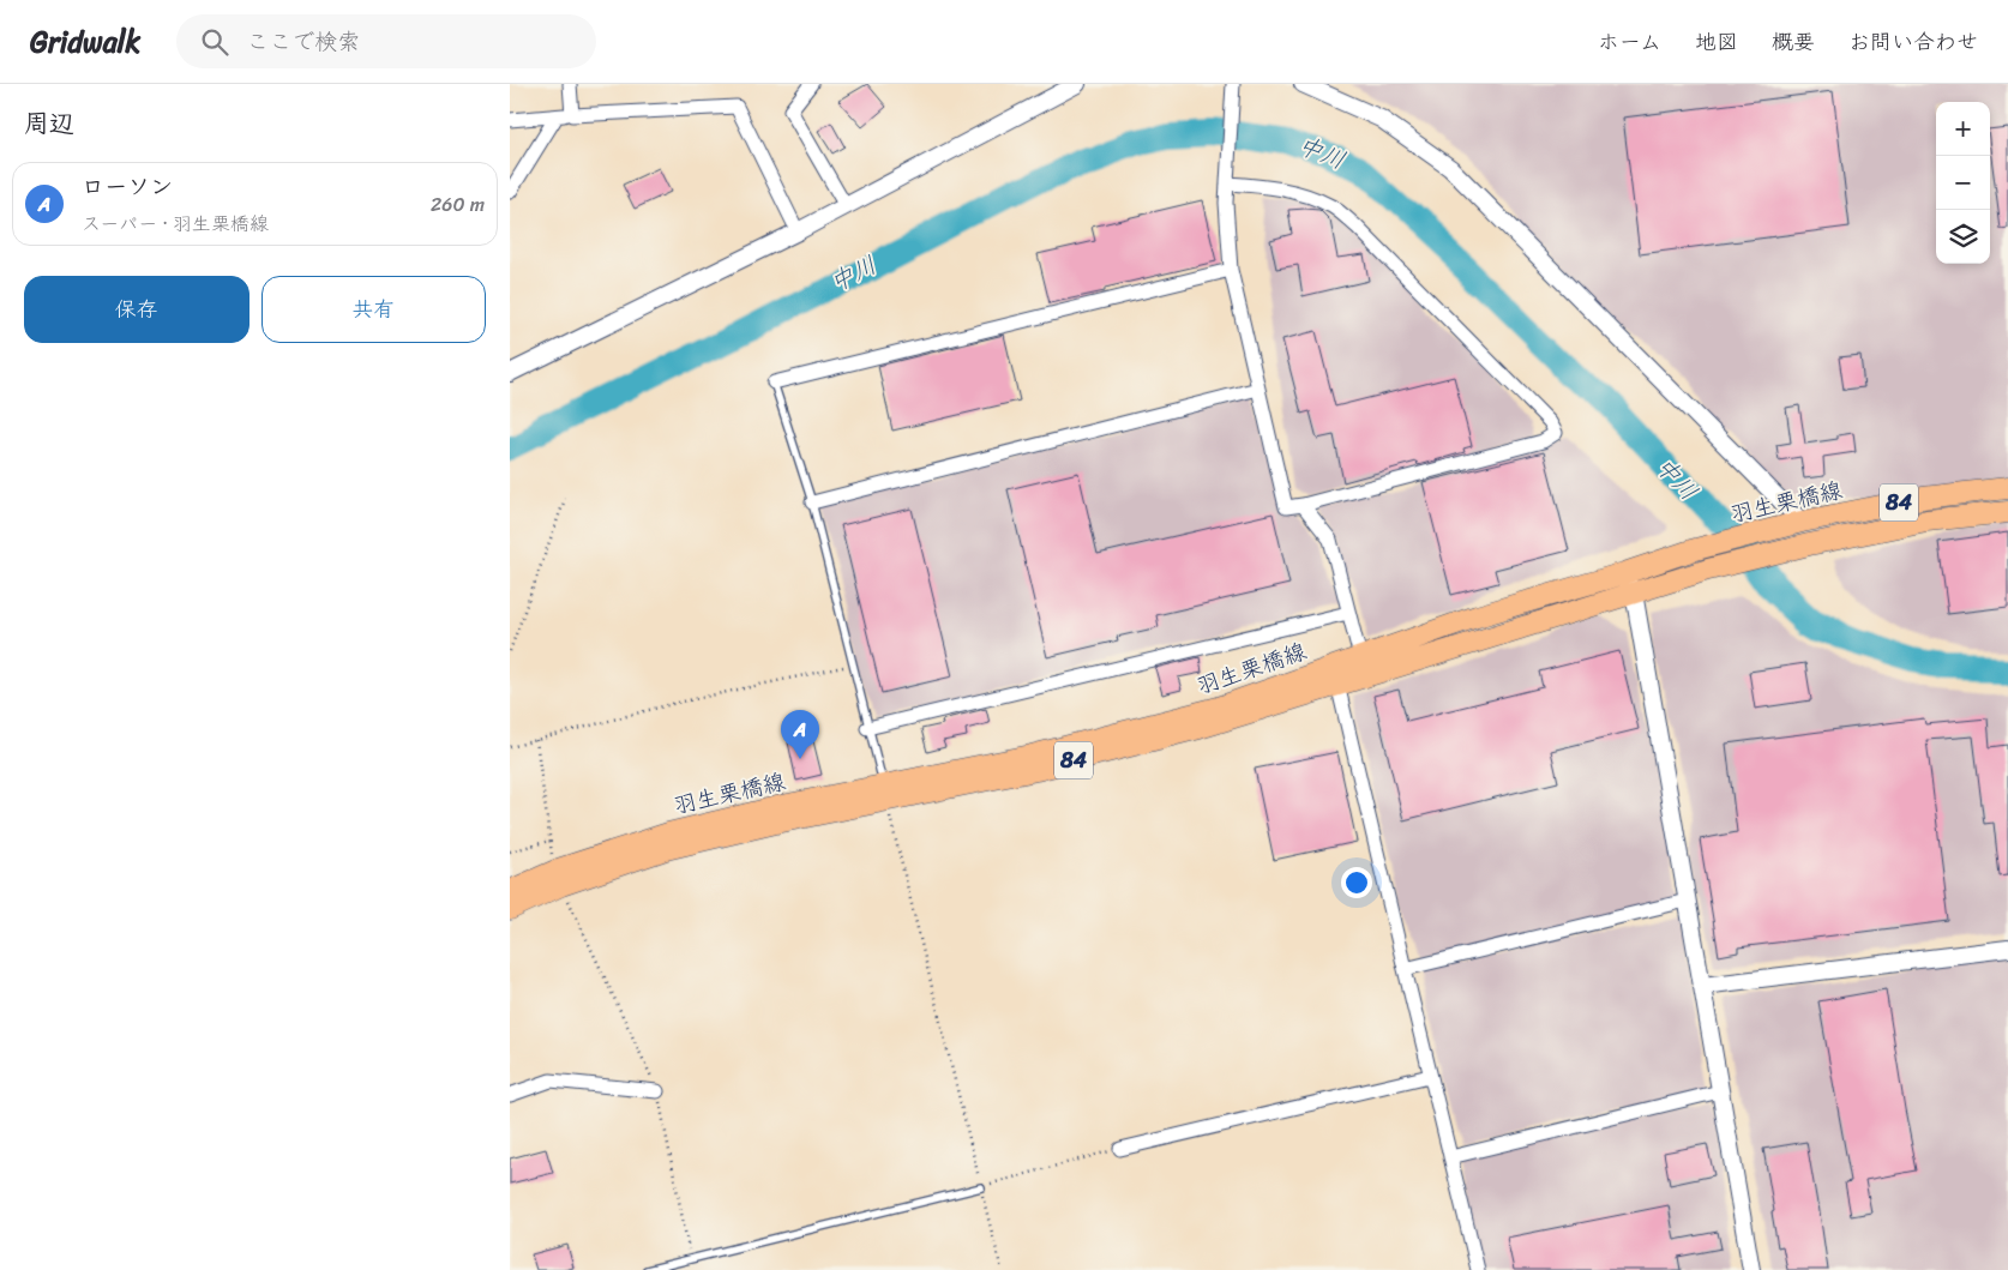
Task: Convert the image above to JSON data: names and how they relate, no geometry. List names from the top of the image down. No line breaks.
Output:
{"streets":{"main road":["羽生栗橋線","84"]},"water":["中川"],"page":{"header":"Gridwalk","search":"ここで検索","nav":["ホーム","地図","概要","お問い合わせ"],"heading":"周辺","map_buttons":["+","−"],"list":[{"mark":"A","name":"ローソン","note":"スーパー · 羽生栗橋線","value":"260 m"}],"buttons":["保存","共有"],"pins":"A"}}
